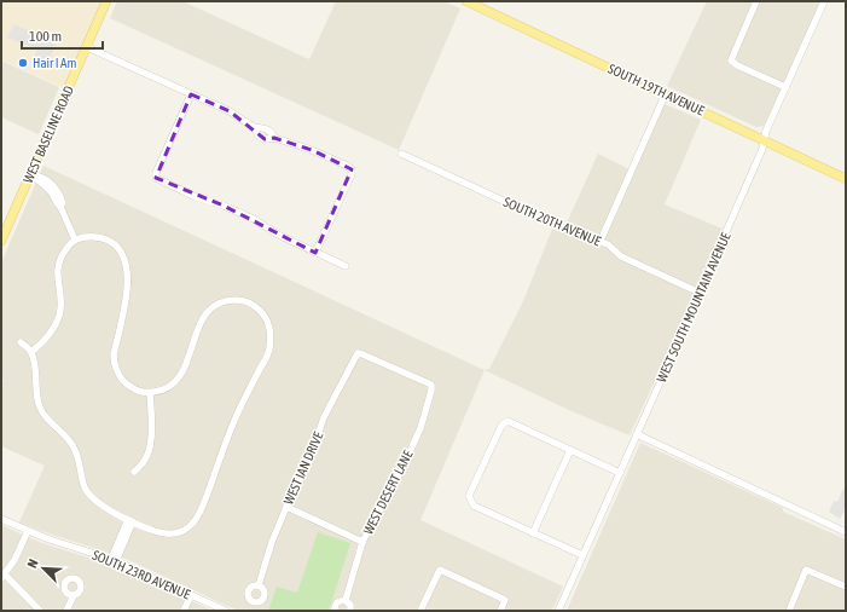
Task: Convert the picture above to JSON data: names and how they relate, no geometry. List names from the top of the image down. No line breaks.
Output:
{"streets":{"main road":["SOUTH 19TH AVENUE","WEST BASELINE ROAD"],"street":["SOUTH 20TH AVENUE","WEST SOUTH MOUNTAIN AVENUE","WEST IAN DRIVE","WEST DESERT LANE","SOUTH 23RD AVENUE"]},"crossings":[["SOUTH 19TH AVENUE","WEST SOUTH MOUNTAIN AVENUE"],["SOUTH 20TH AVENUE","WEST SOUTH MOUNTAIN AVENUE"],["WEST IAN DRIVE","WEST DESERT LANE"]],"places":["Hair I Am"],"scale_bar":"100 m","north":"top left"}
